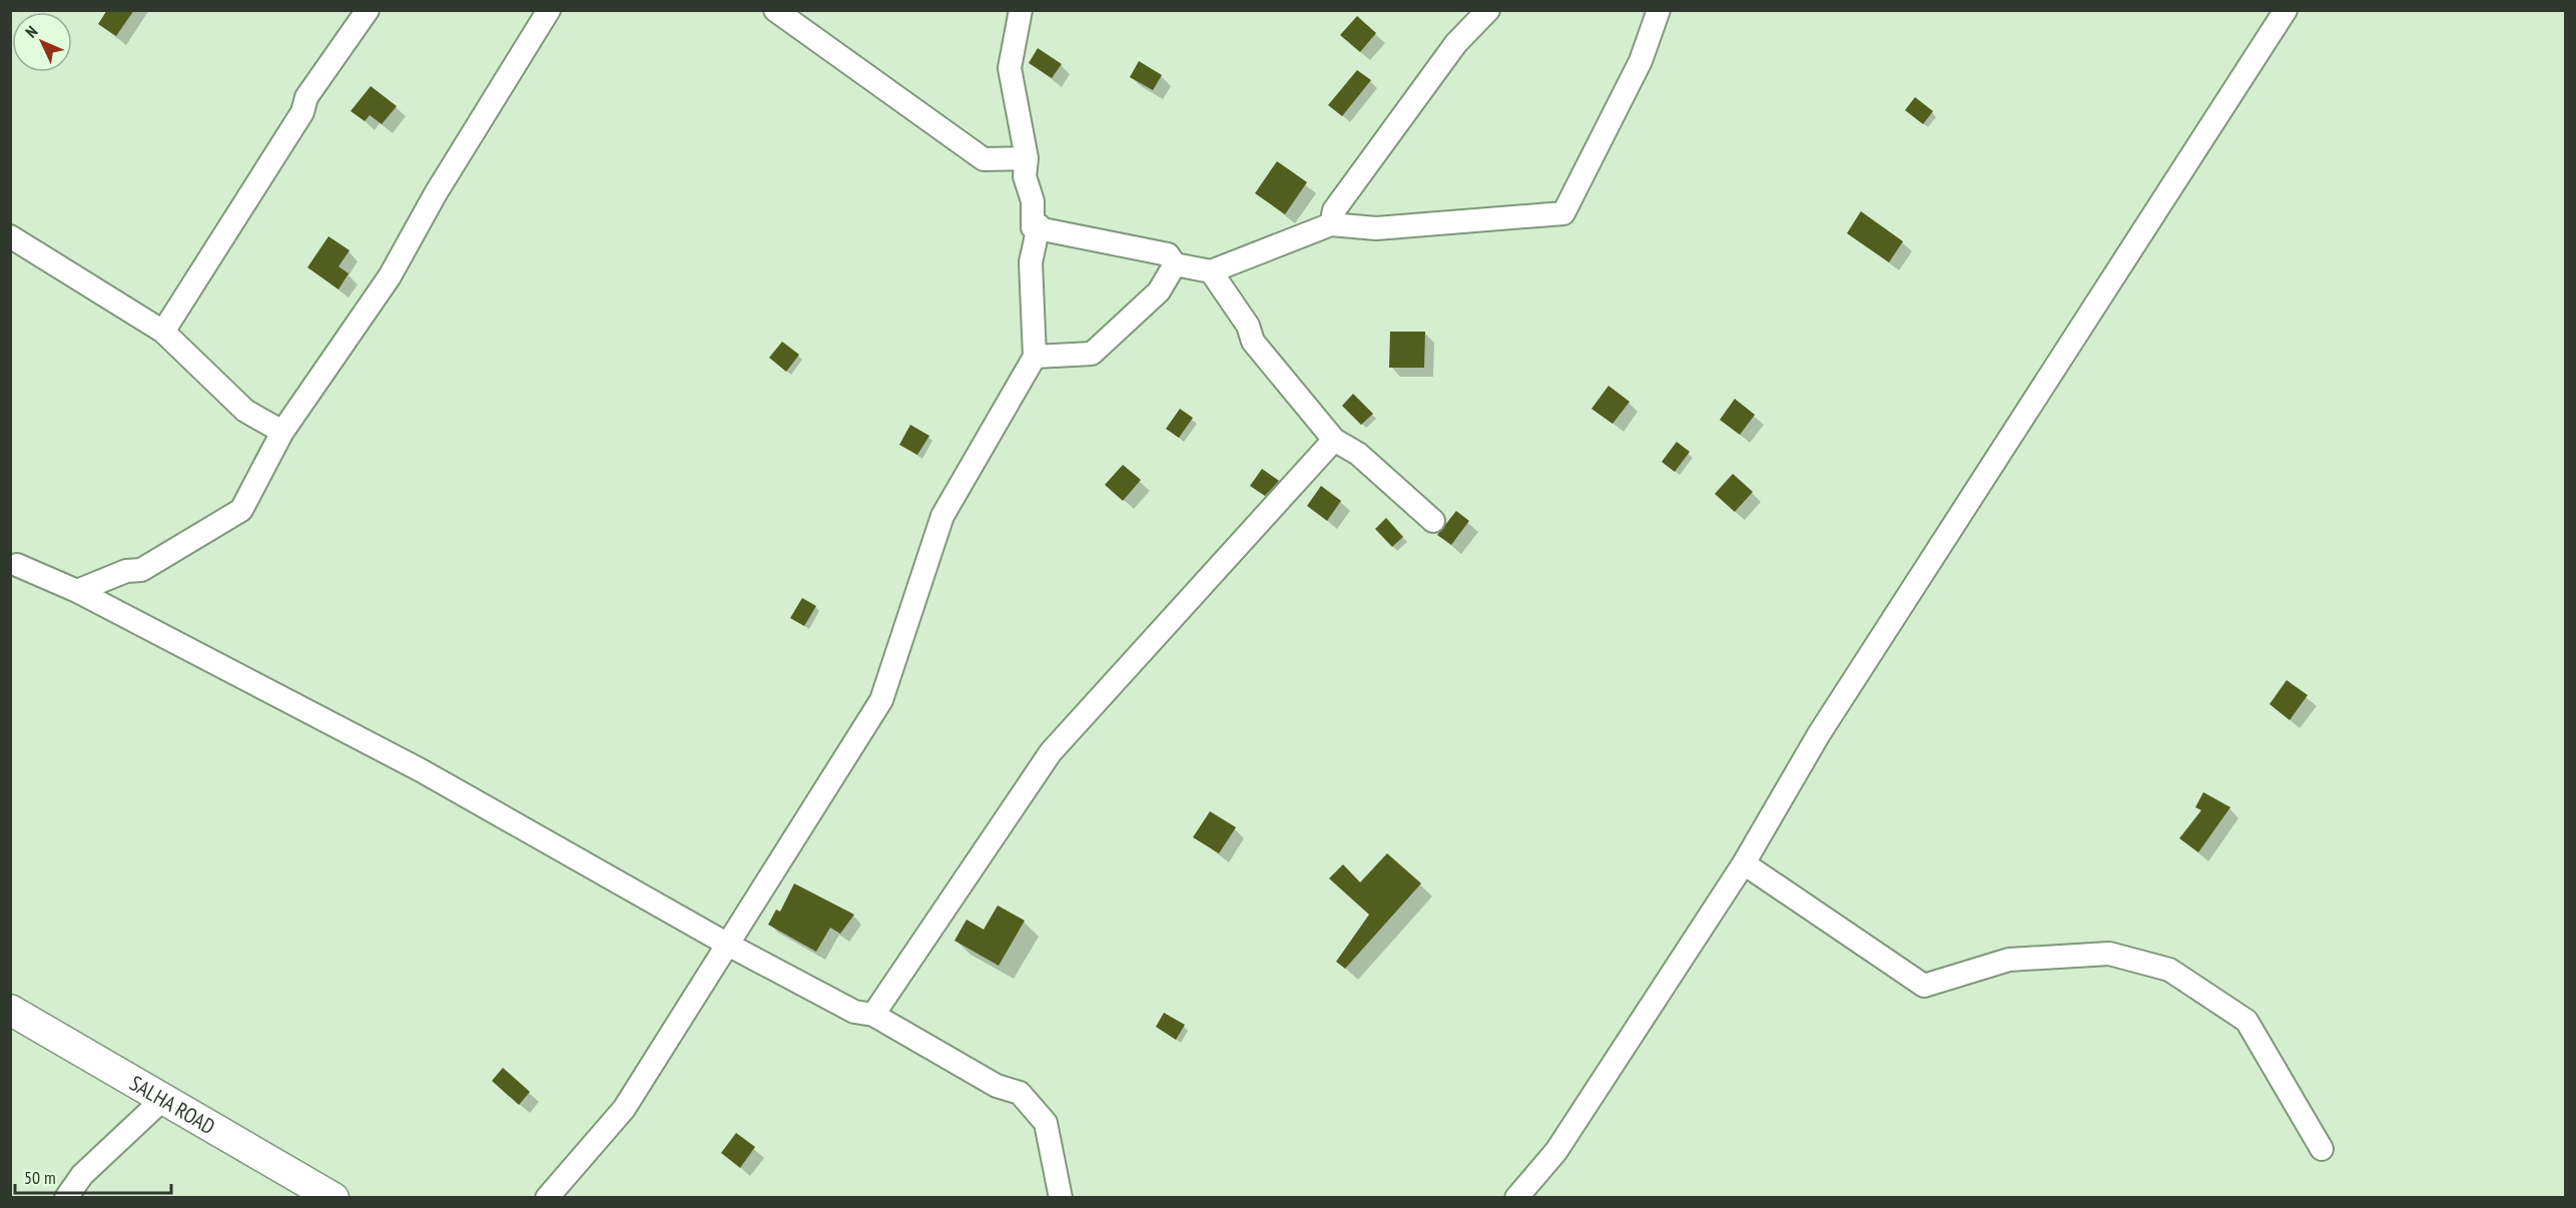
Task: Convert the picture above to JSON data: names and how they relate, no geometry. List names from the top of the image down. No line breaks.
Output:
{"streets":{"main road":["SALHA ROAD"]},"scale_bar":"50 m","north":"top left"}
